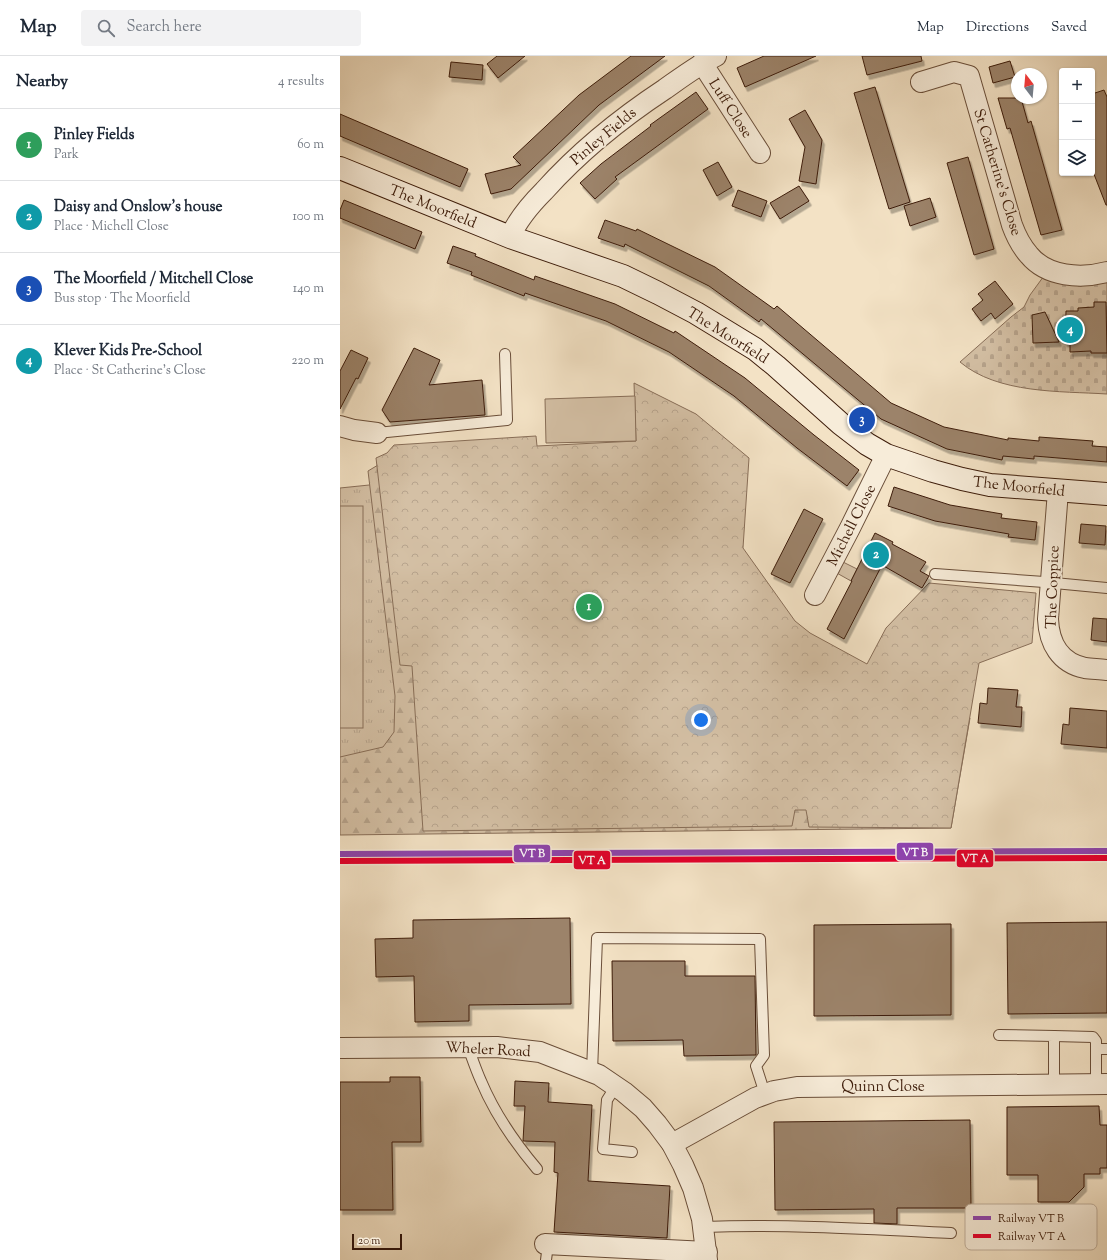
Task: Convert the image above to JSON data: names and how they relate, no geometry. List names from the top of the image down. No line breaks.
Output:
{"streets":{"street":["Luff Close","Pinley Fields","St Catherine's Close","The Moorfield","Michell Close","The Coppice","Wheler Road","Quinn Close"]},"crossings":[["Luff Close","Pinley Fields"],["Pinley Fields","The Moorfield"],["The Moorfield","Michell Close"],["The Moorfield","The Coppice"],["Wheler Road","Quinn Close"]],"legend":["Railway VT B","Railway VT A"],"scale_bar":"20 m","north":"top","page":{"header":"Map","search":"Search here","nav":["Map","Directions","Saved"],"heading":["Nearby","4 results"],"map_buttons":["+","−"],"list":[{"mark":"1","name":"Pinley Fields","note":"Park","value":"60 m"},{"mark":"2","name":"Daisy and Onslow's house","note":"Place · Michell Close","value":"100 m"},{"mark":"3","name":"The Moorfield / Mitchell Close","note":"Bus stop · The Moorfield","value":"140 m"},{"mark":"4","name":"Klever Kids Pre-School","note":"Place · St Catherine's Close","value":"220 m"}],"pins":["4","3","2","1"],"scale":"20 m"}}
